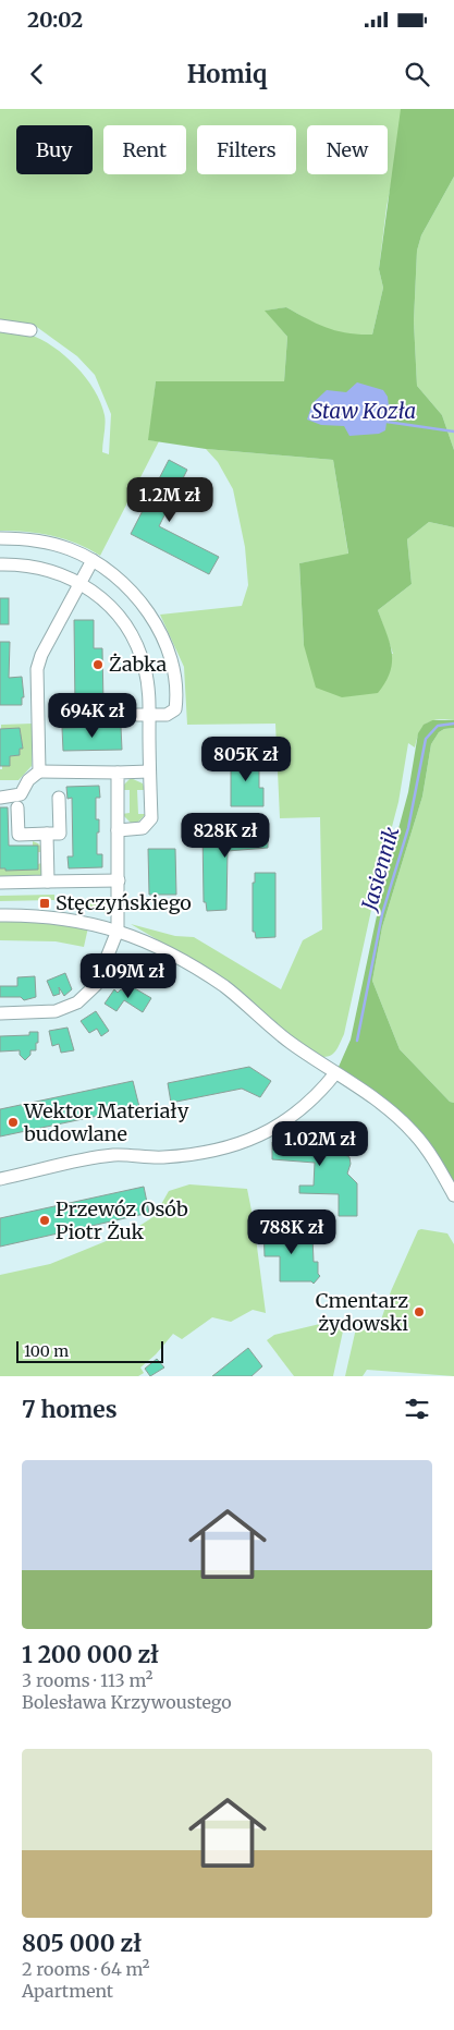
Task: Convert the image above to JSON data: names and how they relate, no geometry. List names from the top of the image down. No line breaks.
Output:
{"water":["Staw Kozła","Jasiennik"],"places":{"other":["Żabka","Wektor Materiały budowlane","Przewóz Osób Piotr Żuk","Cmentarz żydowski"],"transit":["Stęczyńskiego"]},"scale_bar":"100 m","page":{"status":"20:02","header":"Homiq","chip":["Buy","Rent","Filters","New"],"price":["1.2M zł","694K zł","805K zł","828K zł","1.09M zł","1.02M zł","788K zł"],"scale":"100 m","heading":"7 homes","list":[{"name":"1 200 000 zł","note":"3 rooms · 113 m² · Bolesława Krzywoustego"},{"name":"805 000 zł","note":"2 rooms · 64 m² · Apartment"}]}}
